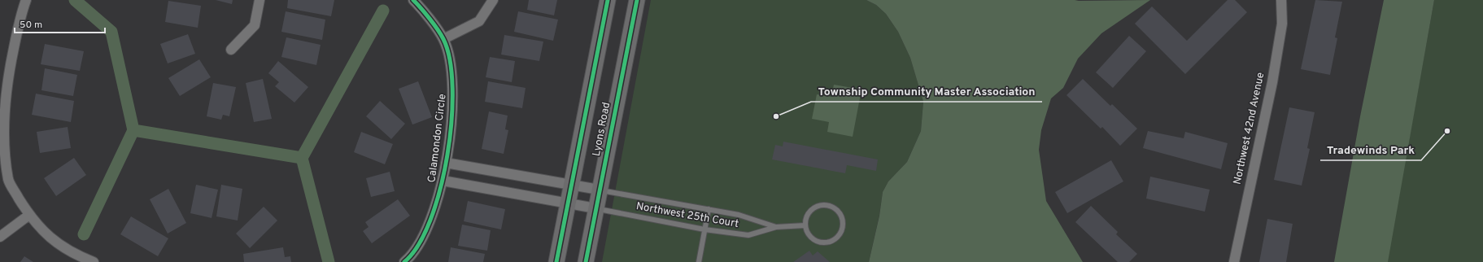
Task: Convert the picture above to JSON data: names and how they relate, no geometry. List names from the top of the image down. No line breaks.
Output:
{"streets":{"main road":["Lyons Road"],"street":["Northwest 42nd Avenue","Calamondon Circle"],"lane":["Northwest 25th Court"]},"crossings":[["Lyons Road","Northwest 25th Court"]],"places":["Township Community Master Association","Tradewinds Park"],"scale_bar":"50 m"}
